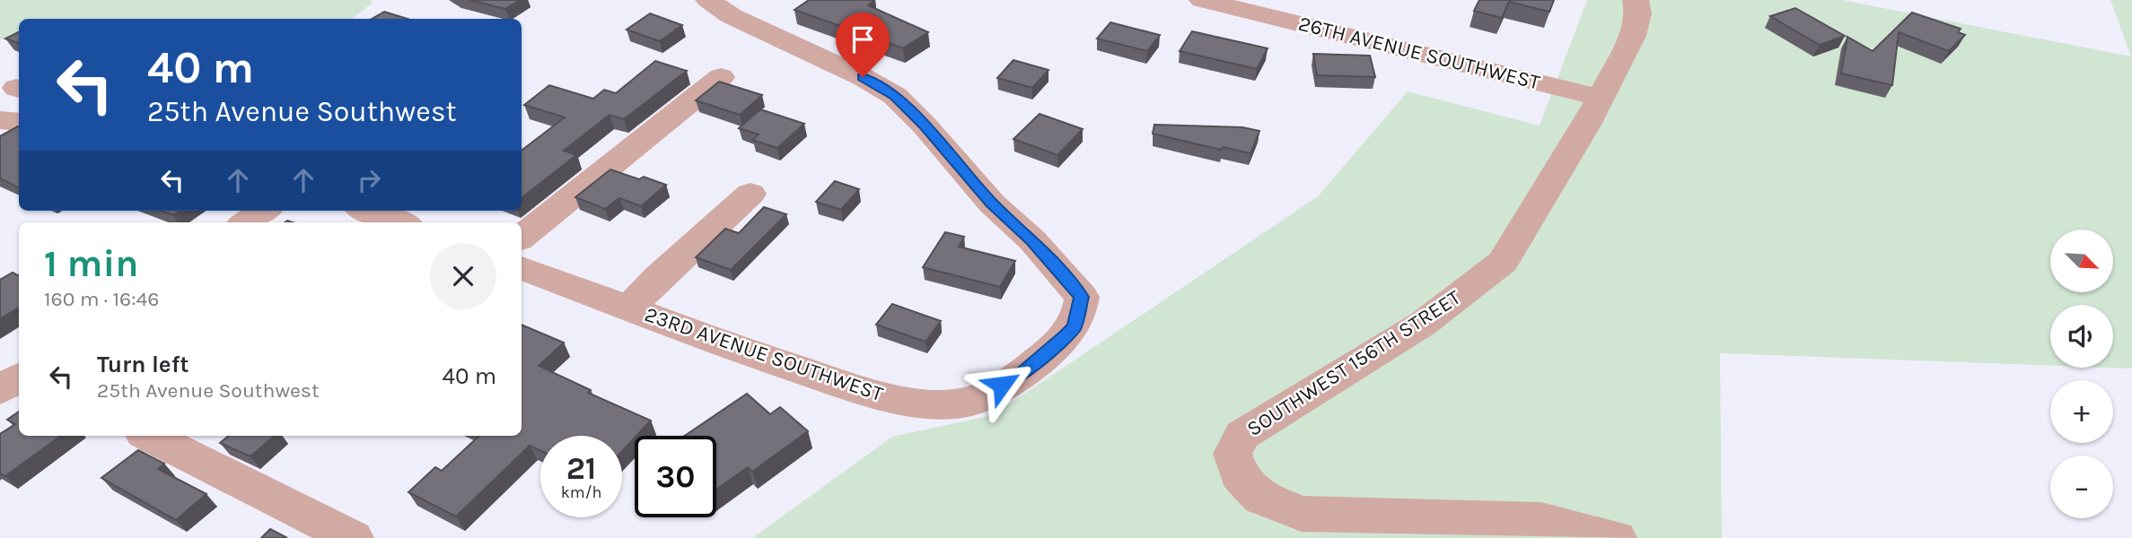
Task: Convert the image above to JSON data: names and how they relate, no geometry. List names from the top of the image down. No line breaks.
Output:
{"streets":{"street":["26TH AVENUE SOUTHWEST","23RD AVENUE SOUTHWEST","SOUTHWEST 156TH STREET"]},"crossings":[["26TH AVENUE SOUTHWEST","SOUTHWEST 156TH STREET"]],"north":"bottom right","page":{"turn":["40 m","25th Avenue Southwest"],"heading":["1 min","160 m · 16:46"],"map_buttons":["+","−"],"list":[{"name":"Turn left","note":"25th Avenue Southwest","value":"40 m"}],"speed":"21 km/h","limit":"30"}}
